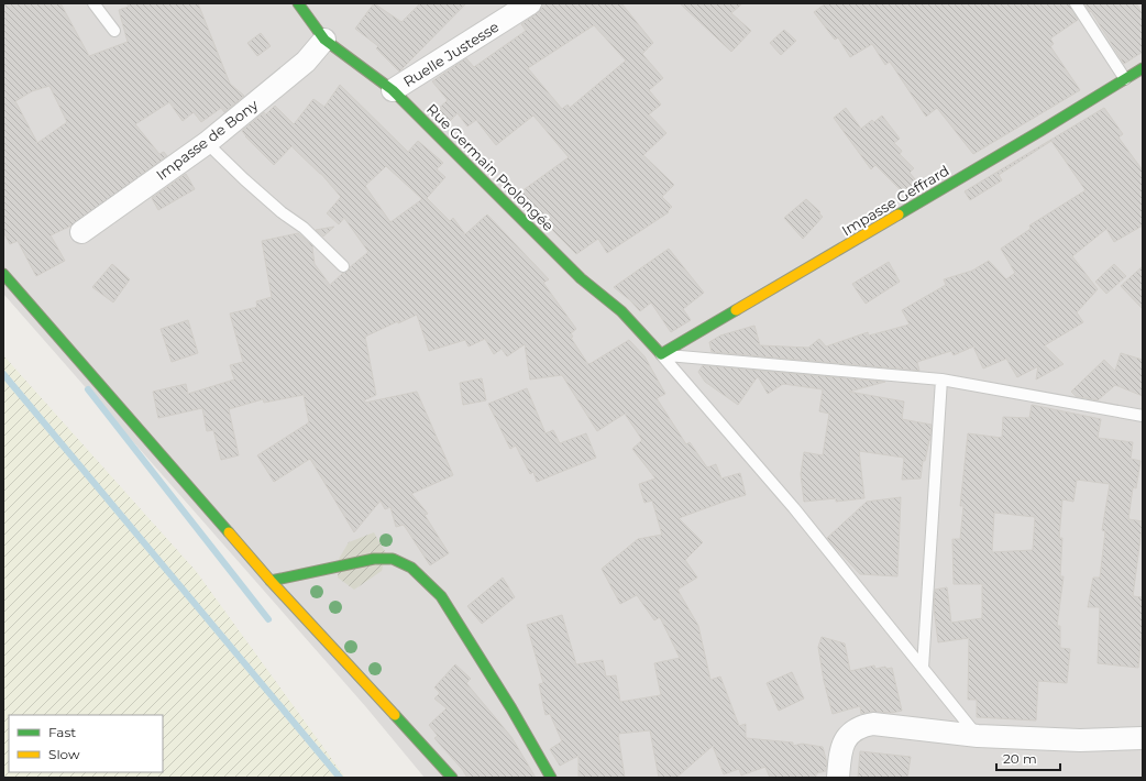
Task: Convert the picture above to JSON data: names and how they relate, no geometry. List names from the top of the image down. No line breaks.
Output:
{"streets":{"street":["Ruelle Justesse","Impasse de Bony","Rue Germain Prolongée","Impasse Geffrard"]},"crossings":[["Ruelle Justesse","Rue Germain Prolongée"],["Impasse de Bony","Rue Germain Prolongée"],["Rue Germain Prolongée","Impasse Geffrard"]],"legend":["Fast","Slow"],"scale_bar":"20 m"}
